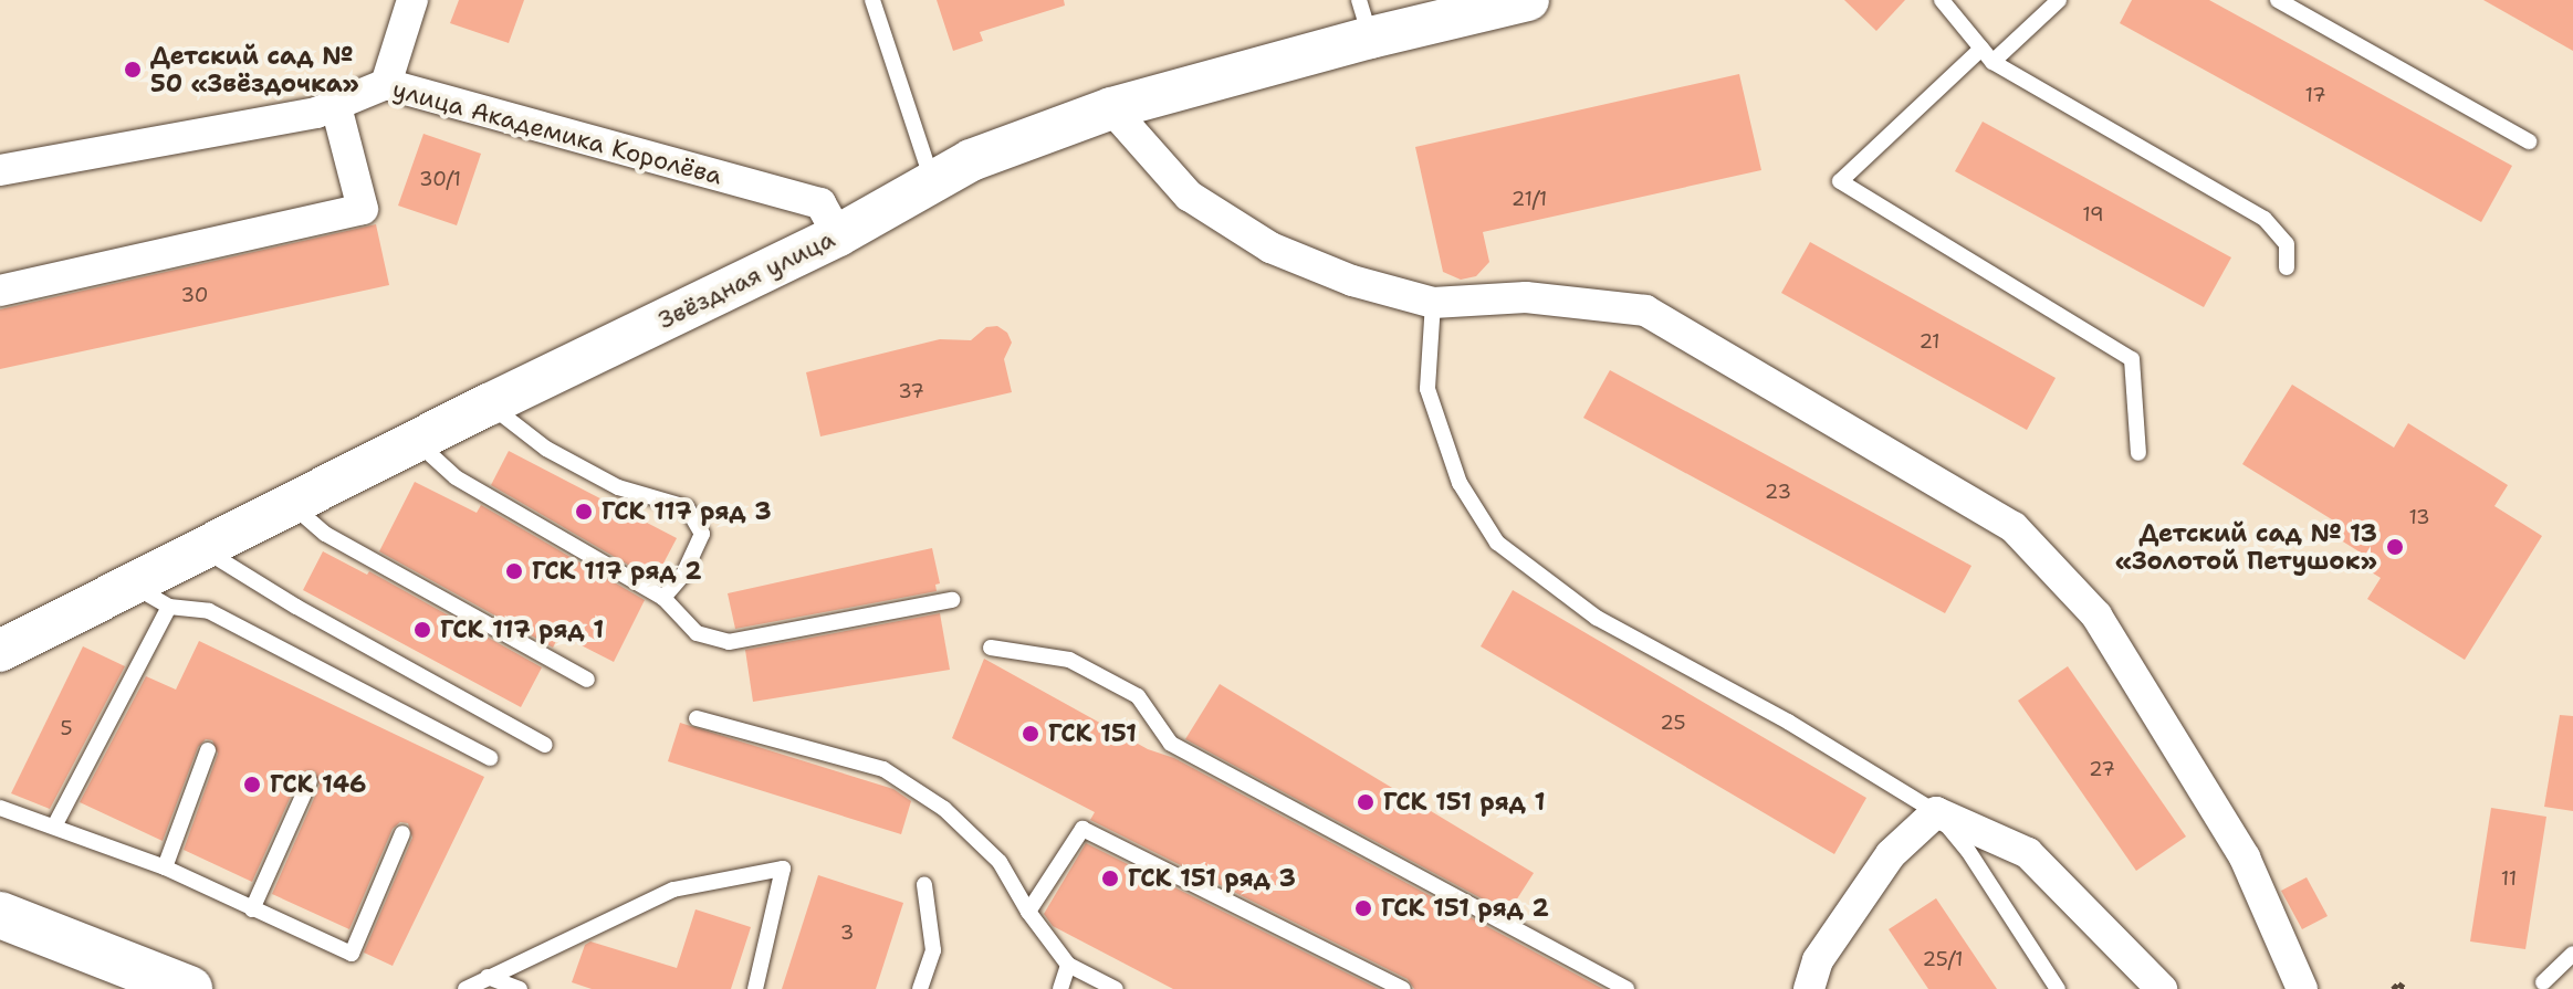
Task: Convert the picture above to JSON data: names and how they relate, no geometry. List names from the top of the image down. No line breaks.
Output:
{"streets":{"street":["улица Академика Королёва","Звёздная улица"]},"crossings":[["улица Академика Королёва","Звёздная улица"]],"places":["Детский сад № 50 «Звёздочка»","ГСК 117 ряд 3","Детский сад № 13 «Золотой Петушок»","ГСК 117 ряд 2","ГСК 117 ряд 1","ГСК 151","ГСК 146","ГСК 151 ряд 1","ГСК 151 ряд 3","ГСК 151 ряд 2"],"house_numbers":["17","30/1","21/1","19","30","21","37","23","13","25","5","27","11","3","25/1"]}
